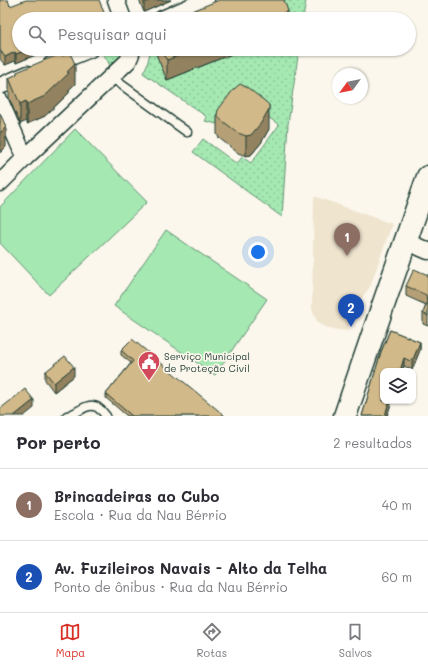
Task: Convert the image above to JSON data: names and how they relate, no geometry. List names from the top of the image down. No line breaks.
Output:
{"places":{"public building":["Serviço Municipal de Proteção Civil"]},"north":"bottom left","page":{"search":"Pesquisar aqui","pins":["1","2"],"heading":["Por perto","2 resultados"],"list":[{"mark":"1","name":"Brincadeiras ao Cubo","note":"Escola · Rua da Nau Bérrio","value":"40 m"},{"mark":"2","name":"Av. Fuzileiros Navais - Alto da Telha","note":"Ponto de ônibus · Rua da Nau Bérrio","value":"60 m"}],"nav":["Mapa","Rotas","Salvos"]}}
